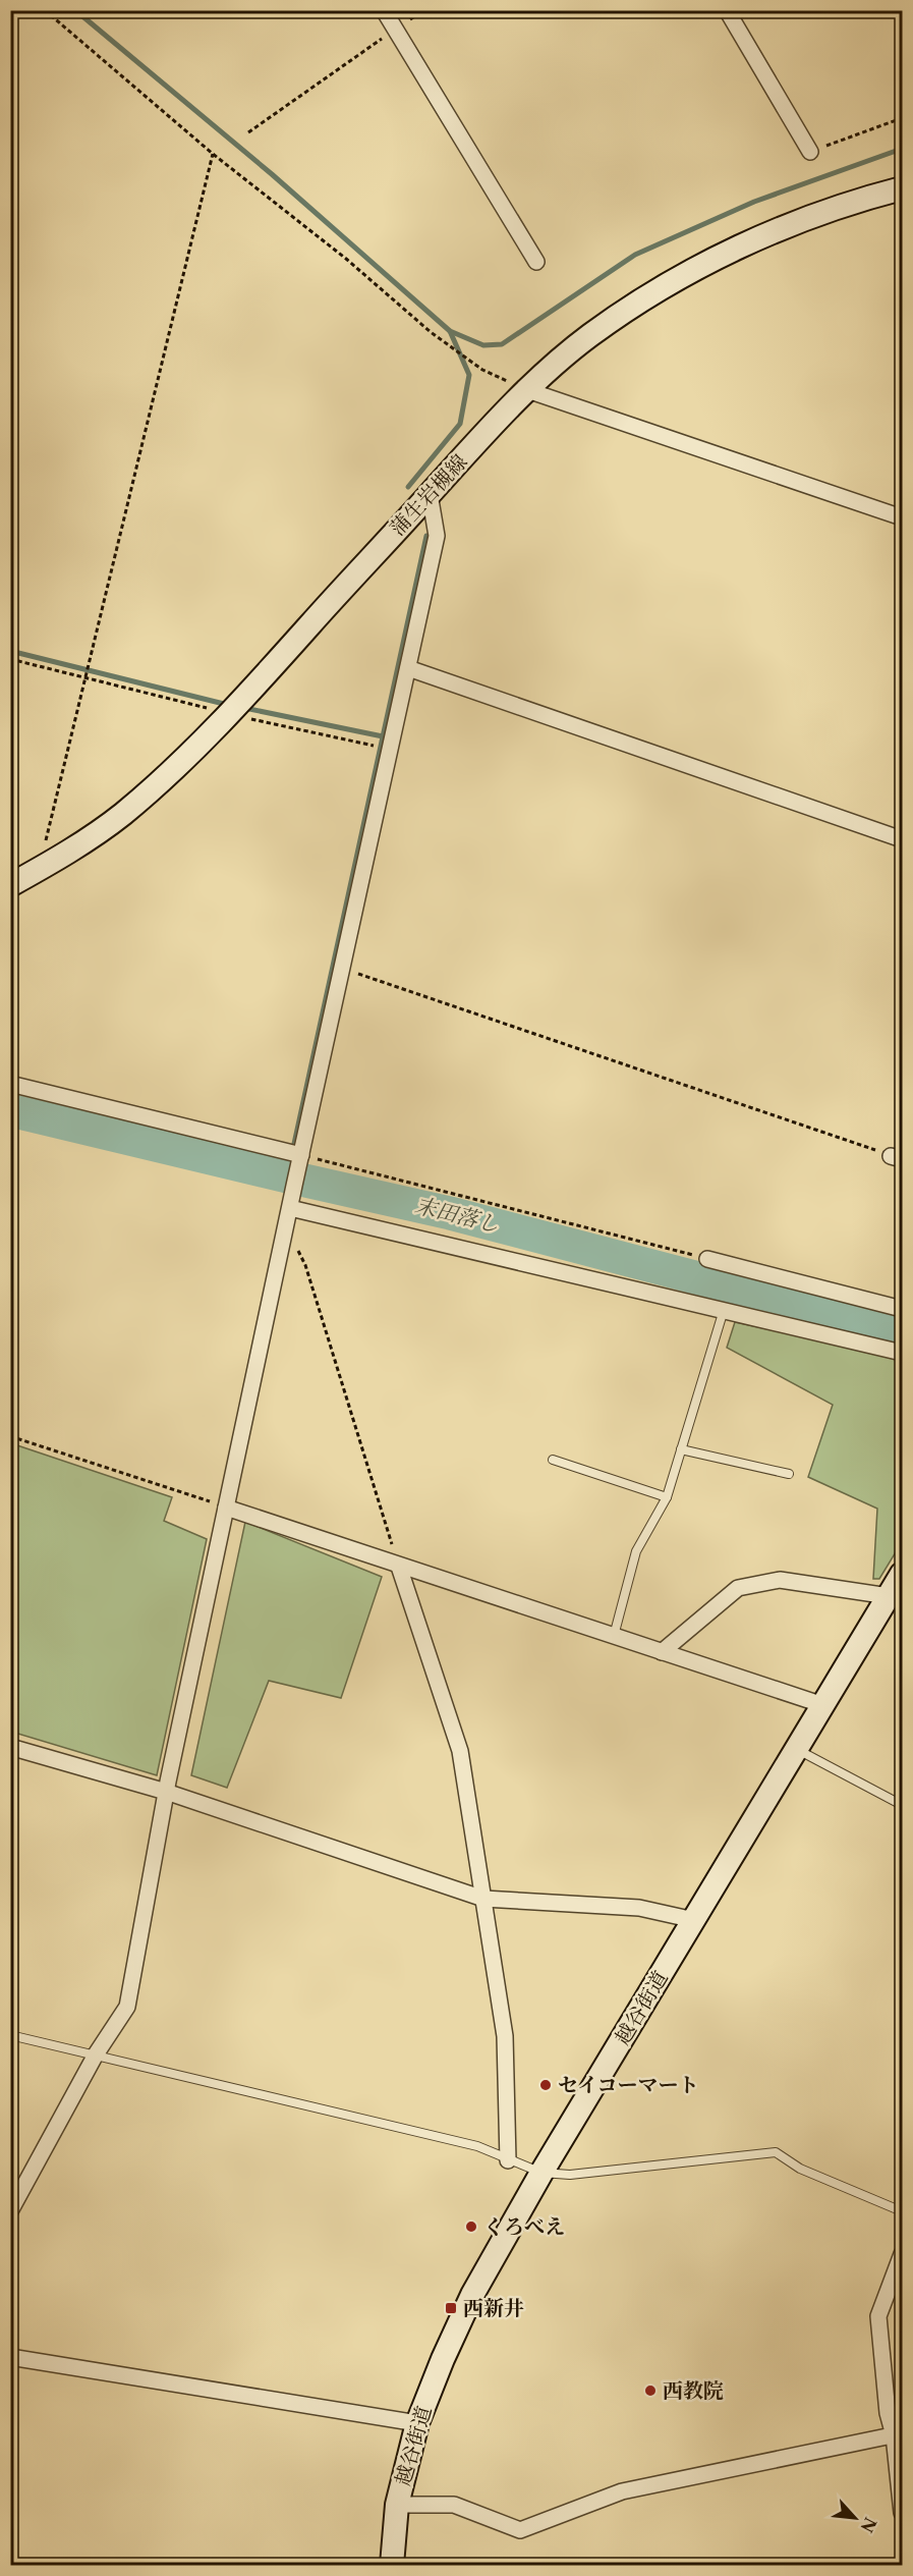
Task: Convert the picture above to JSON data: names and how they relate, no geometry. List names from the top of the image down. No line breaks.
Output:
{"streets":{"street":["蒲生岩槻線","越谷街道"]},"water":["末田落し"],"places":{"other":["セイコーマート","くろべえ","西教院"],"transit":["西新井"]},"north":"bottom right"}
